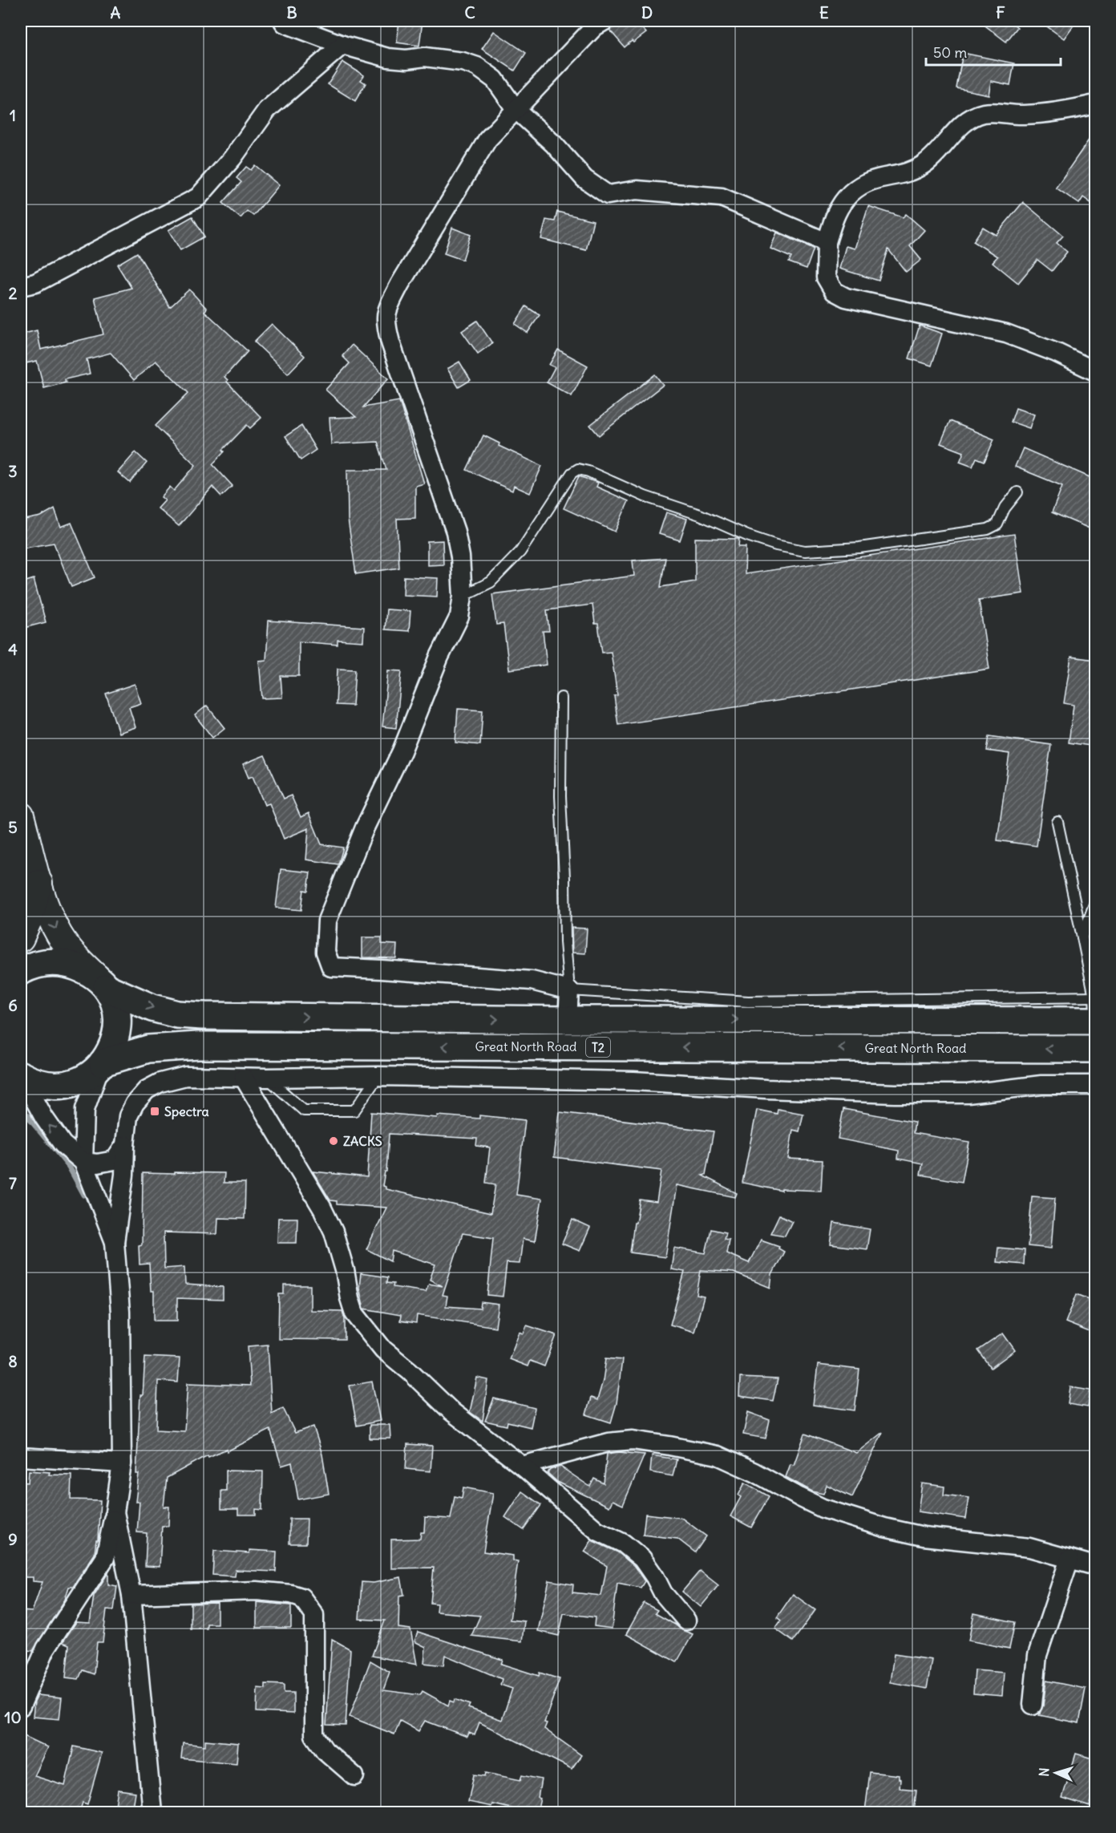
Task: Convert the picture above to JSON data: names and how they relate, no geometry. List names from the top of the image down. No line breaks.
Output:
{"streets":{"main road":["Great North Road","T2"]},"places":{"transit":["Spectra"],"other":["ZACKS"]},"scale_bar":"50 m","north":"left","grid":{"columns":["A","B","C","D","E","F"],"rows":["1","2","3","4","5","6","7","8","9","10"]}}
